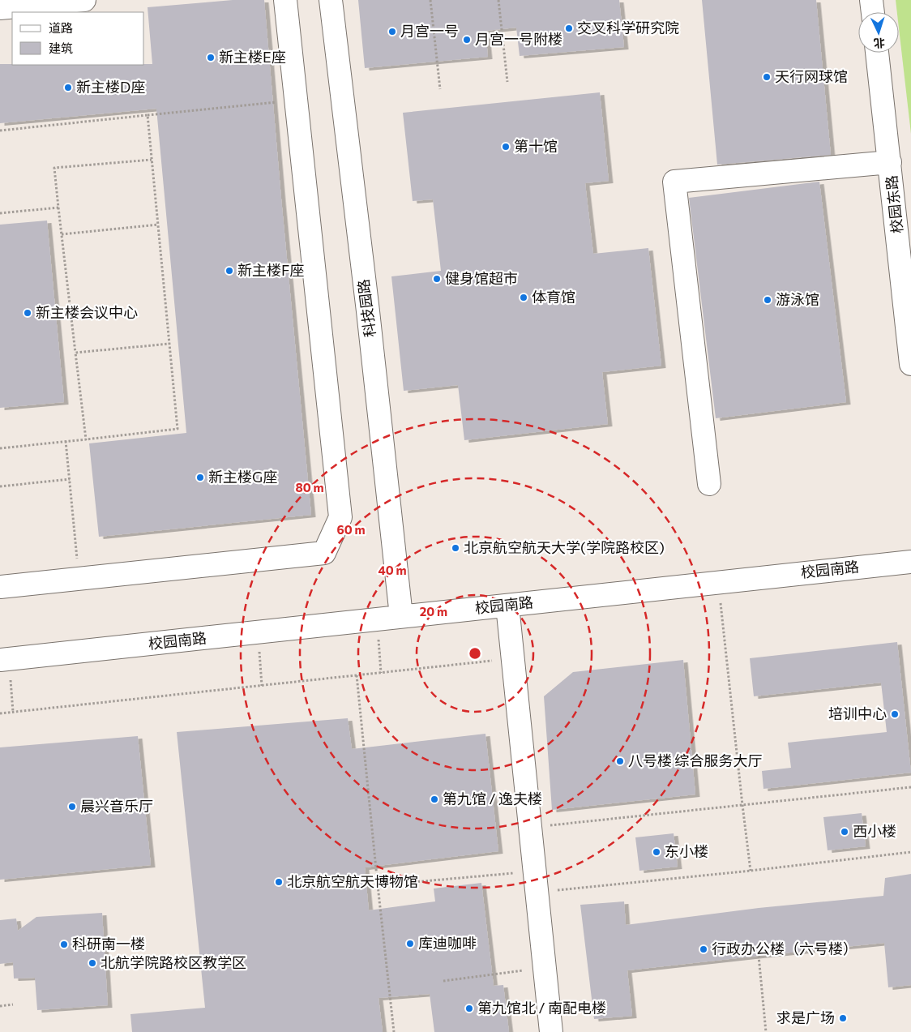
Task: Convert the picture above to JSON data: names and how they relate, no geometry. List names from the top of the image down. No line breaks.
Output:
{"streets":{"lane":["校园东路","科技园路","校园南路"]},"crossings":[["科技园路","校园南路"]],"places":["交叉科学研究院","月宫一号","月宫一号附楼","新主楼E座","天行网球馆","新主楼D座","第十馆","新主楼F座","健身馆超市","体育馆","游泳馆","新主楼会议中心","新主楼G座","北京航空航天大学(学院路校区)","培训中心","八号楼 综合服务大厅","第九馆 / 逸夫楼","晨兴音乐厅","西小楼","东小楼","北京航空航天博物馆","库迪咖啡","科研南一楼","行政办公楼（六号楼）","北航学院路校区教学区","第九馆北 / 南配电楼","求是广场"],"legend":["道路","建筑"],"north":"bottom","rings":["80 m","60 m","40 m","20 m"]}
